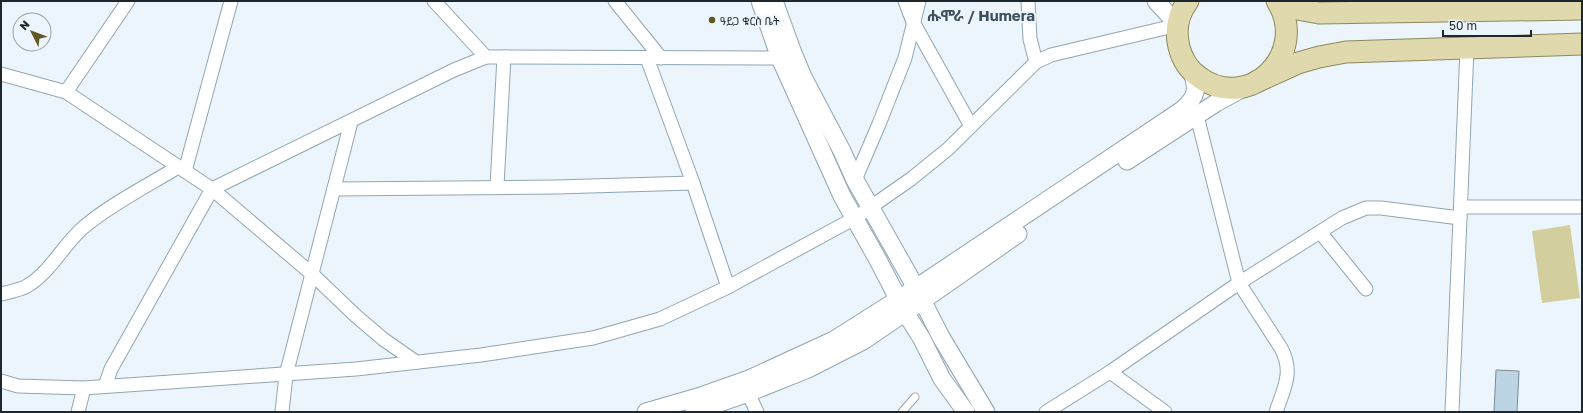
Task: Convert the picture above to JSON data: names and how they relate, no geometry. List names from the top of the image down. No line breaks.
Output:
{"districts":["ሑሞራ / Humera"],"places":["ዓይጋ ቁርስ ቤት"],"scale_bar":"50 m","north":"top left"}
